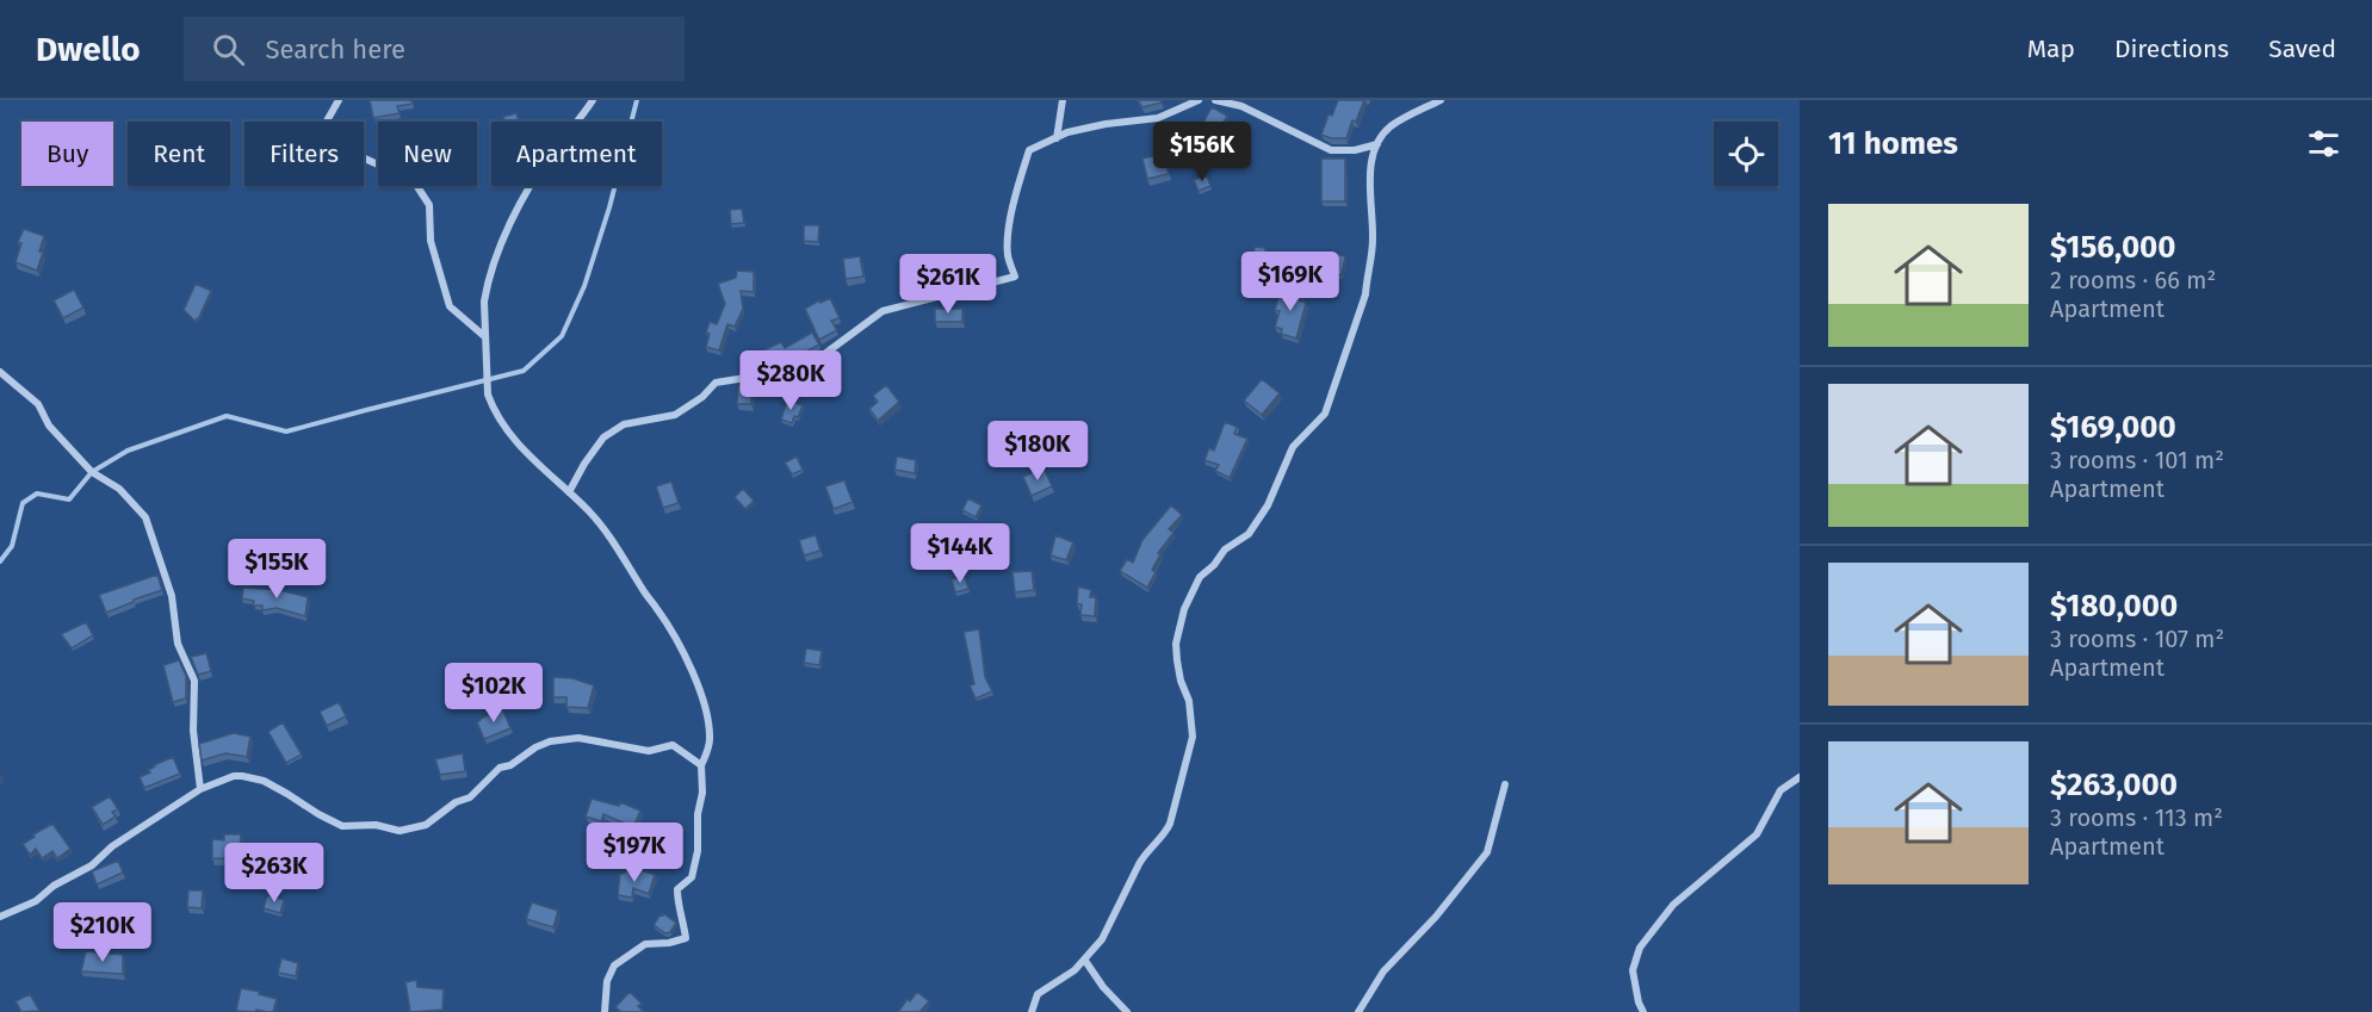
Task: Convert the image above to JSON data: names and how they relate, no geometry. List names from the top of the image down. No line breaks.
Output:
{"page":{"header":"Dwello","search":"Search here","nav":["Map","Directions","Saved"],"heading":"11 homes","price":["$156K","$169K","$261K","$280K","$180K","$144K","$155K","$102K","$197K","$263K","$210K"],"chip":["Buy","Rent","Filters","New","Apartment"],"list":[{"name":"$156,000","note":"2 rooms · 66 m² · Apartment"},{"name":"$169,000","note":"3 rooms · 101 m² · Apartment"},{"name":"$180,000","note":"3 rooms · 107 m² · Apartment"},{"name":"$263,000","note":"3 rooms · 113 m² · Apartment"}]}}
